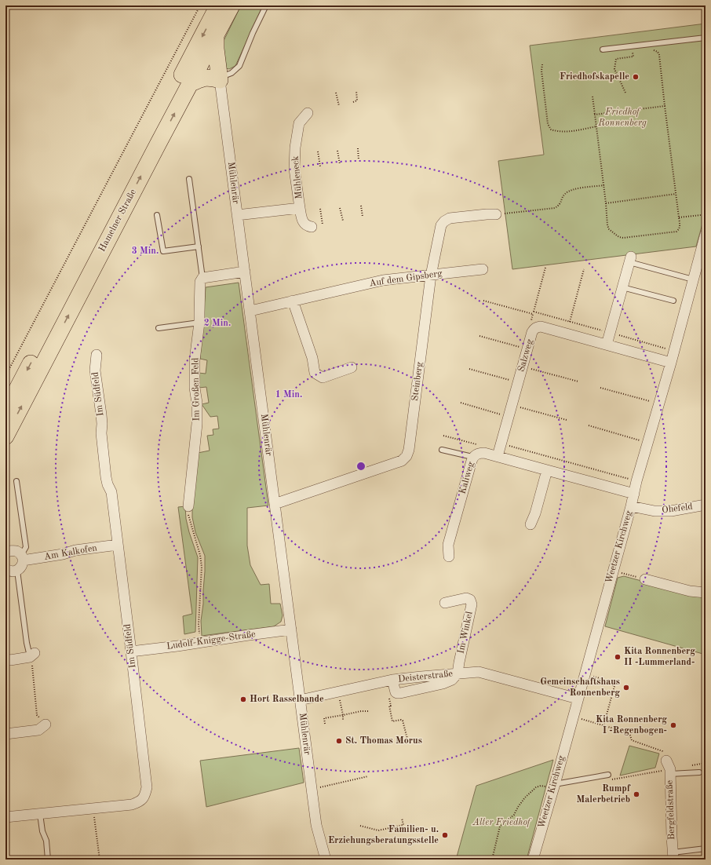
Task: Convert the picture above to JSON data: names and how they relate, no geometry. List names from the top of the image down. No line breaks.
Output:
{"streets":{"highway":["Hamelner Straße"],"street":["Mühleneck","Mühlenrär","Auf dem Gipsberg","Salzweg","Steinberg","Im Großen Feld","Im Südfeld","Kaliweg","Ohefeld","Weetzer Kirchweg","Am Kalkofen","Im Winkel","Ludolf-Knigge-Straße","Deisterstraße","Bergfeldstraße"]},"crossings":[["Mühleneck","Mühlenrär"],["Mühlenrär","Auf dem Gipsberg"],["Mühlenrär","Steinberg"],["Mühlenrär","Ludolf-Knigge-Straße"],["Mühlenrär","Deisterstraße"],["Auf dem Gipsberg","Steinberg"],["Salzweg","Kaliweg"],["Salzweg","Weetzer Kirchweg"],["Im Südfeld","Am Kalkofen"],["Im Südfeld","Ludolf-Knigge-Straße"],["Kaliweg","Weetzer Kirchweg"],["Ohefeld","Weetzer Kirchweg"],["Weetzer Kirchweg","Deisterstraße"],["Im Winkel","Deisterstraße"]],"parks":["Friedhof Ronnenberg","Alter Friedhof"],"places":["Friedhofskapelle","Kita Ronnenberg II -Lummerland-","Gemeinschaftshaus Ronnenberg","Hort Rasselbande","Kita Ronnenberg I -Regenbogen-","St. Thomas Morus","Rumpf Malerbetrieb","Familien- u. Erziehungsberatungsstelle"],"rings":["3 Min.","2 Min.","1 Min."]}
